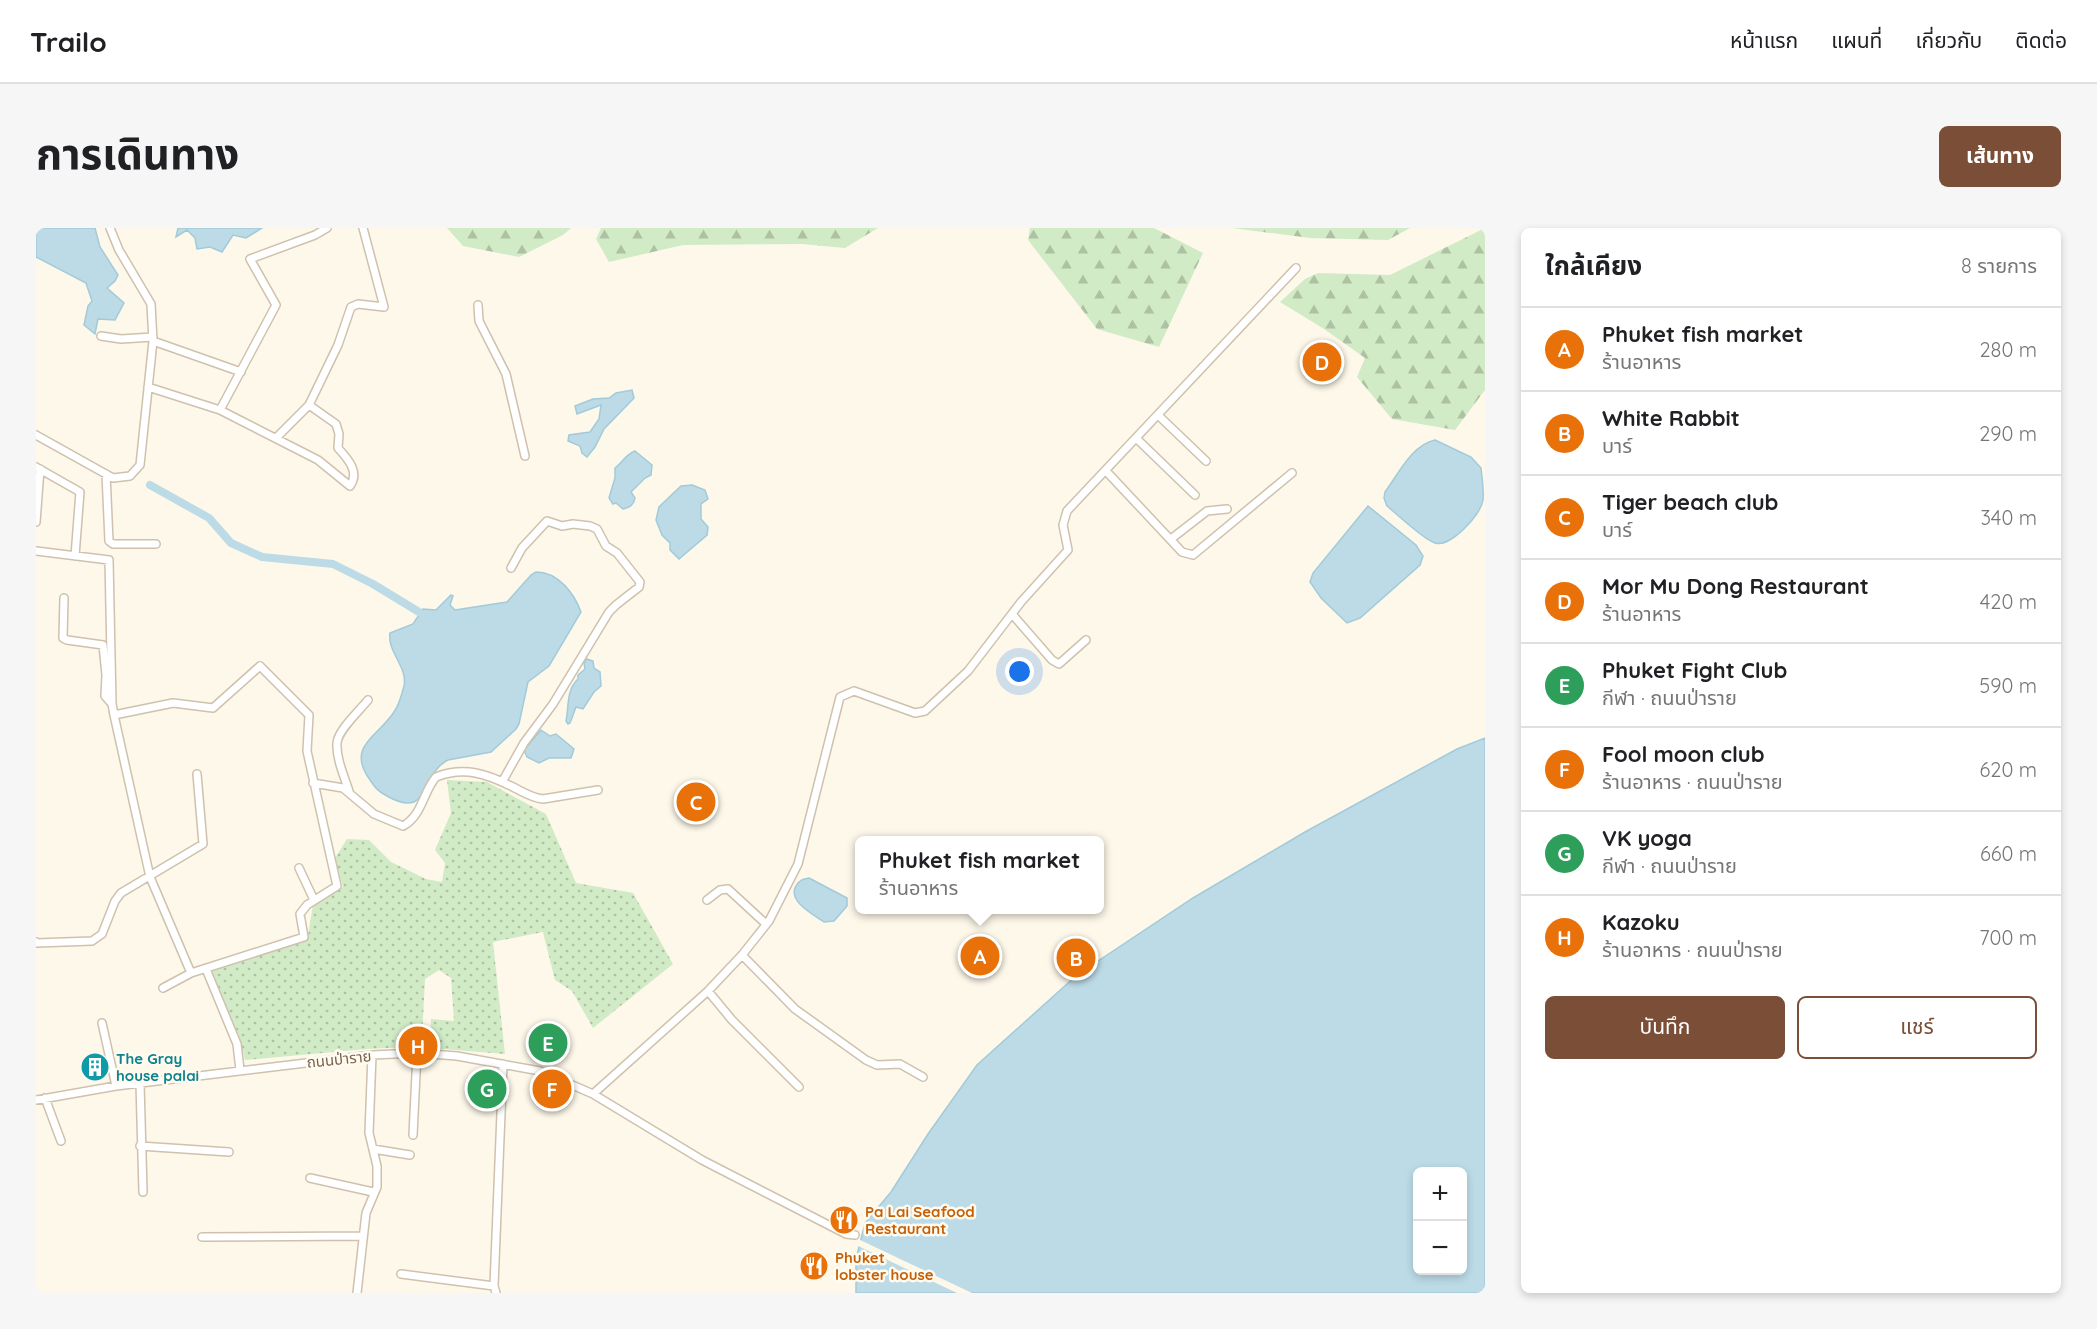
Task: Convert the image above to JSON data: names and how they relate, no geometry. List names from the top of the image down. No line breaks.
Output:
{"streets":{"street":["ถนนป่าราย"]},"places":{"building":["The Gray house palai"],"restaurant":["Pa Lai Seafood Restaurant","Phuket lobster house"]},"page":{"header":"Trailo","nav":["หน้าแรก","แผนที่","เกี่ยวกับ","ติดต่อ"],"title":"การเดินทาง","buttons":["เส้นทาง",["บันทึก","แชร์"]],"heading":["ใกล้เคียง","8 รายการ"],"list":[{"mark":"A","name":"Phuket fish market","note":"ร้านอาหาร","value":"280 m"},{"mark":"B","name":"White Rabbit","note":"บาร์","value":"290 m"},{"mark":"C","name":"Tiger beach club","note":"บาร์","value":"340 m"},{"mark":"D","name":"Mor Mu Dong Restaurant","note":"ร้านอาหาร","value":"420 m"},{"mark":"E","name":"Phuket Fight Club","note":"กีฬา · ถนนป่าราย","value":"590 m"},{"mark":"F","name":"Fool moon club","note":"ร้านอาหาร · ถนนป่าราย","value":"620 m"},{"mark":"G","name":"VK yoga","note":"กีฬา · ถนนป่าราย","value":"660 m"},{"mark":"H","name":"Kazoku","note":"ร้านอาหาร · ถนนป่าราย","value":"700 m"}],"pins":["D","C","A","B","E","H","F","G"],"popup":["Phuket fish market","ร้านอาหาร"],"map_buttons":["+","−"]}}
